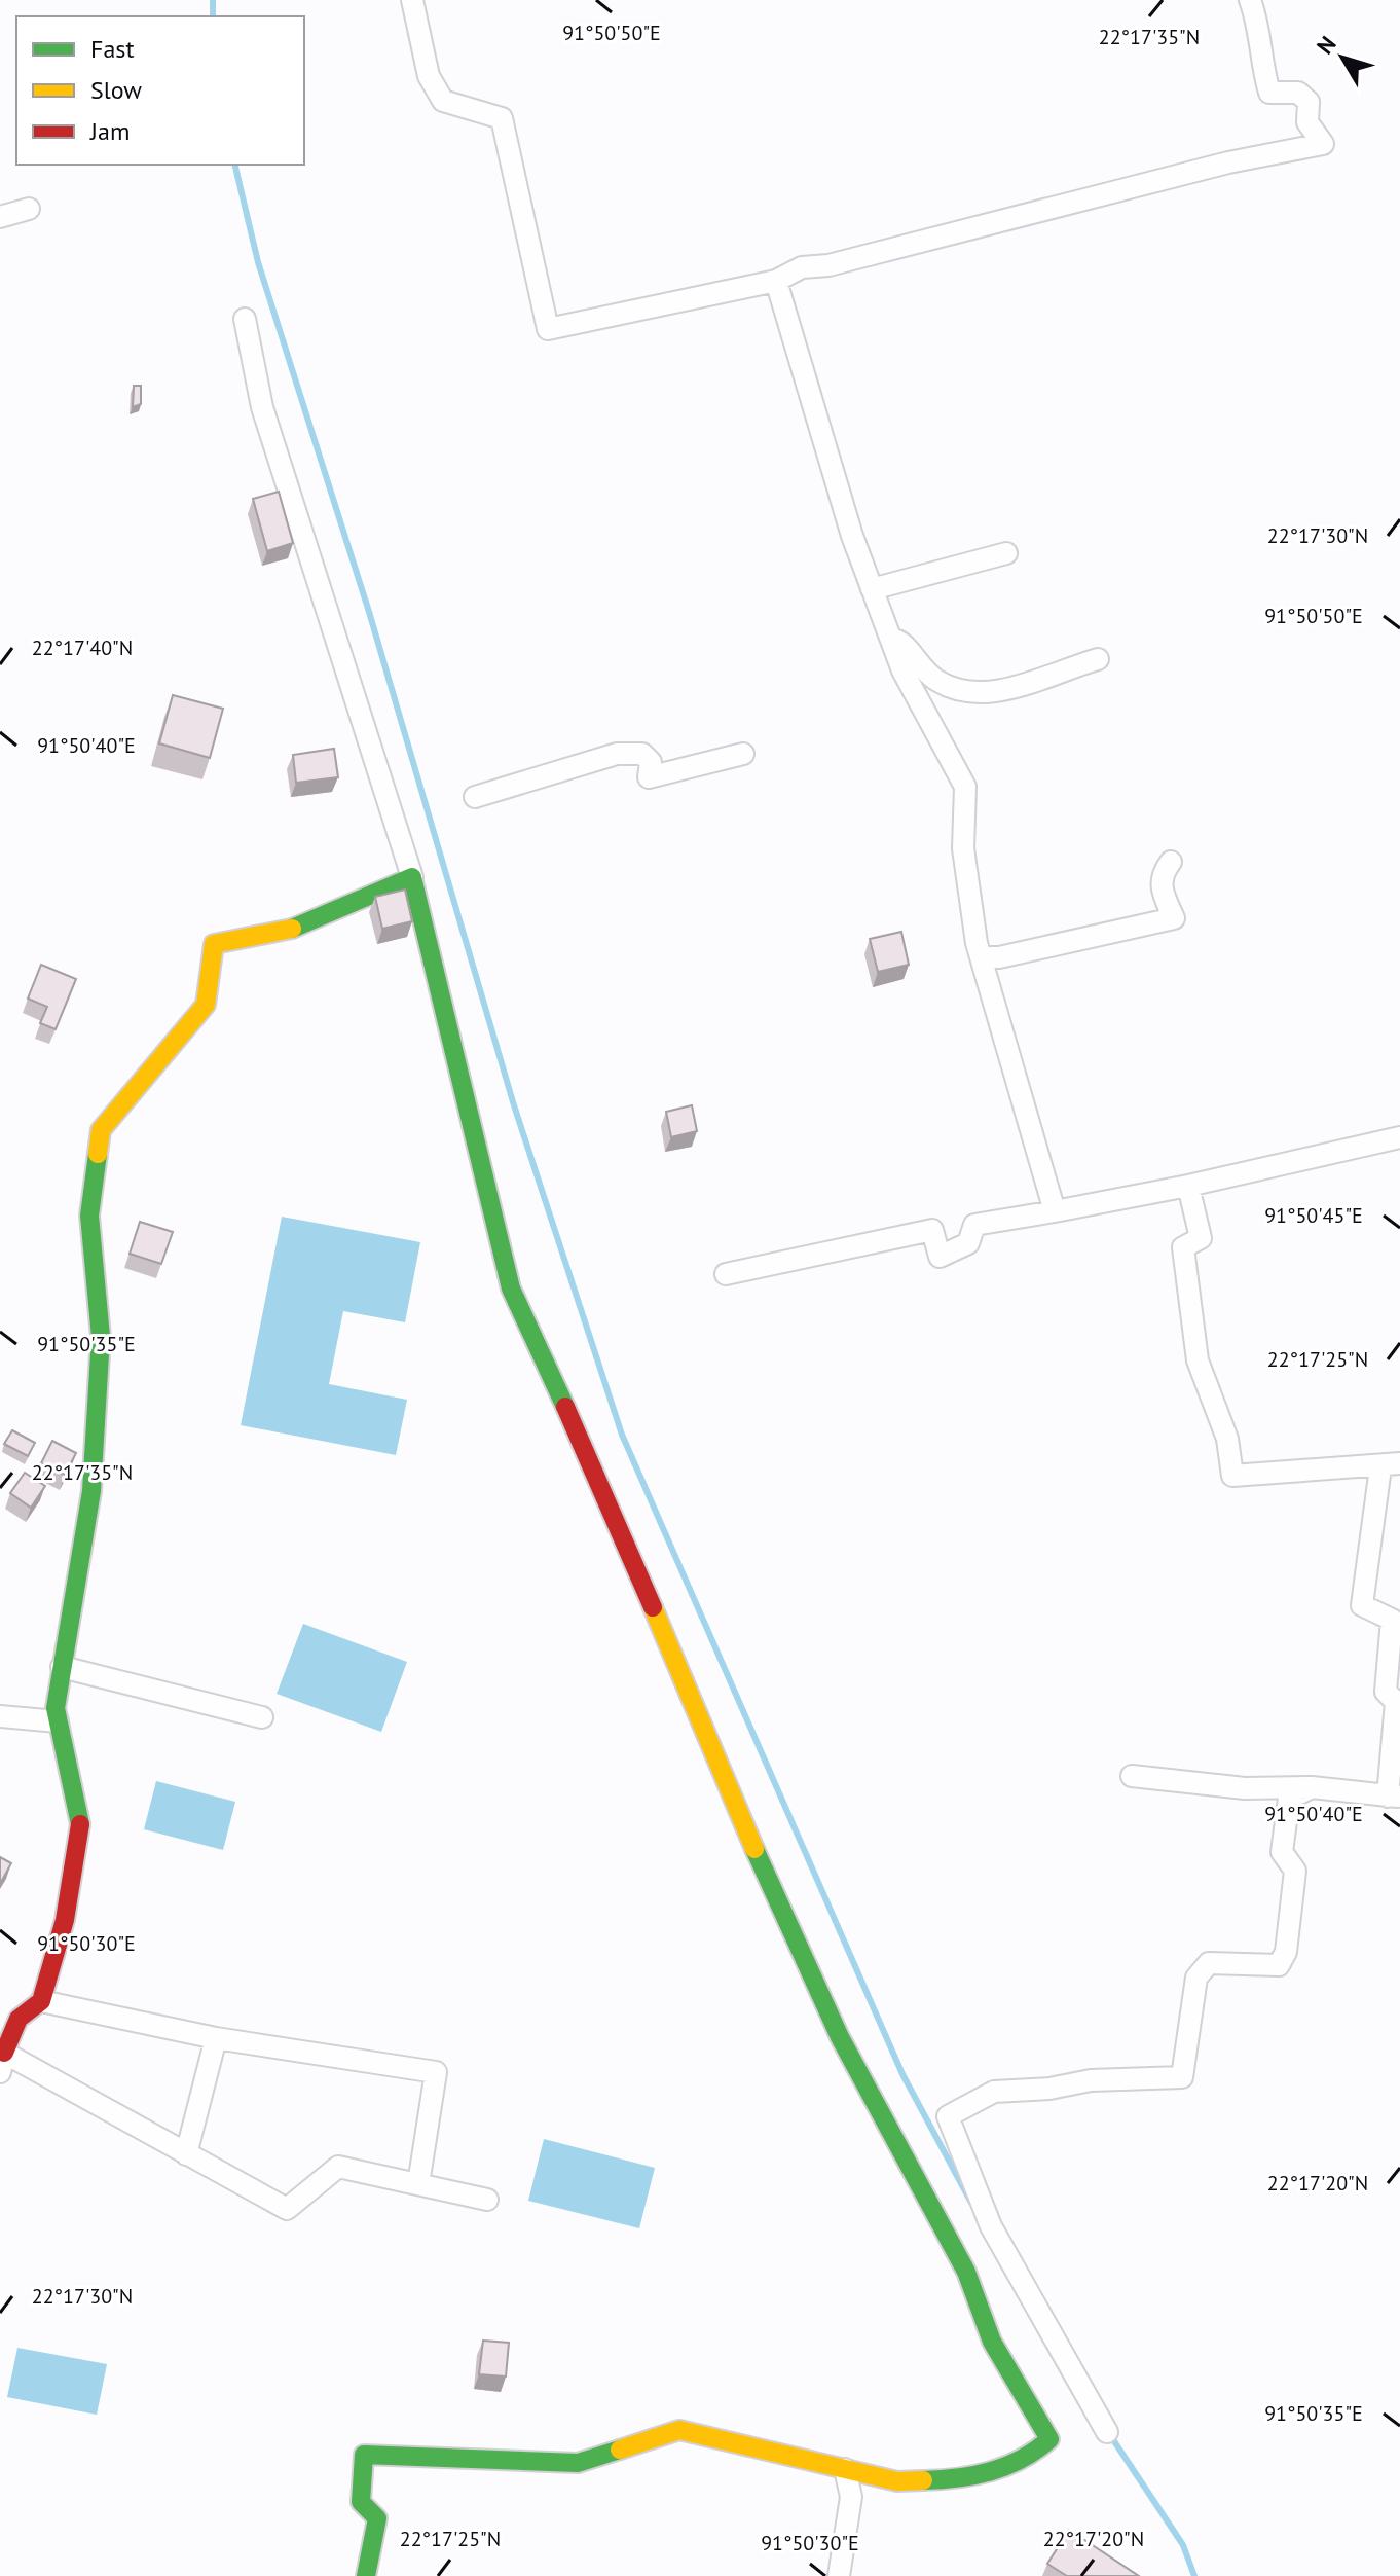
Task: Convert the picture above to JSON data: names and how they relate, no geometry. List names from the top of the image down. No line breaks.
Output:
{"legend":["Fast","Slow","Jam"],"north":"top left","coordinates":["91°50'50\"E","22°17'35\"N","22°17'30\"N","22°17'40\"N","91°50'40\"E","91°50'45\"E","91°50'35\"E","22°17'25\"N","91°50'30\"E","22°17'20\"N"]}
